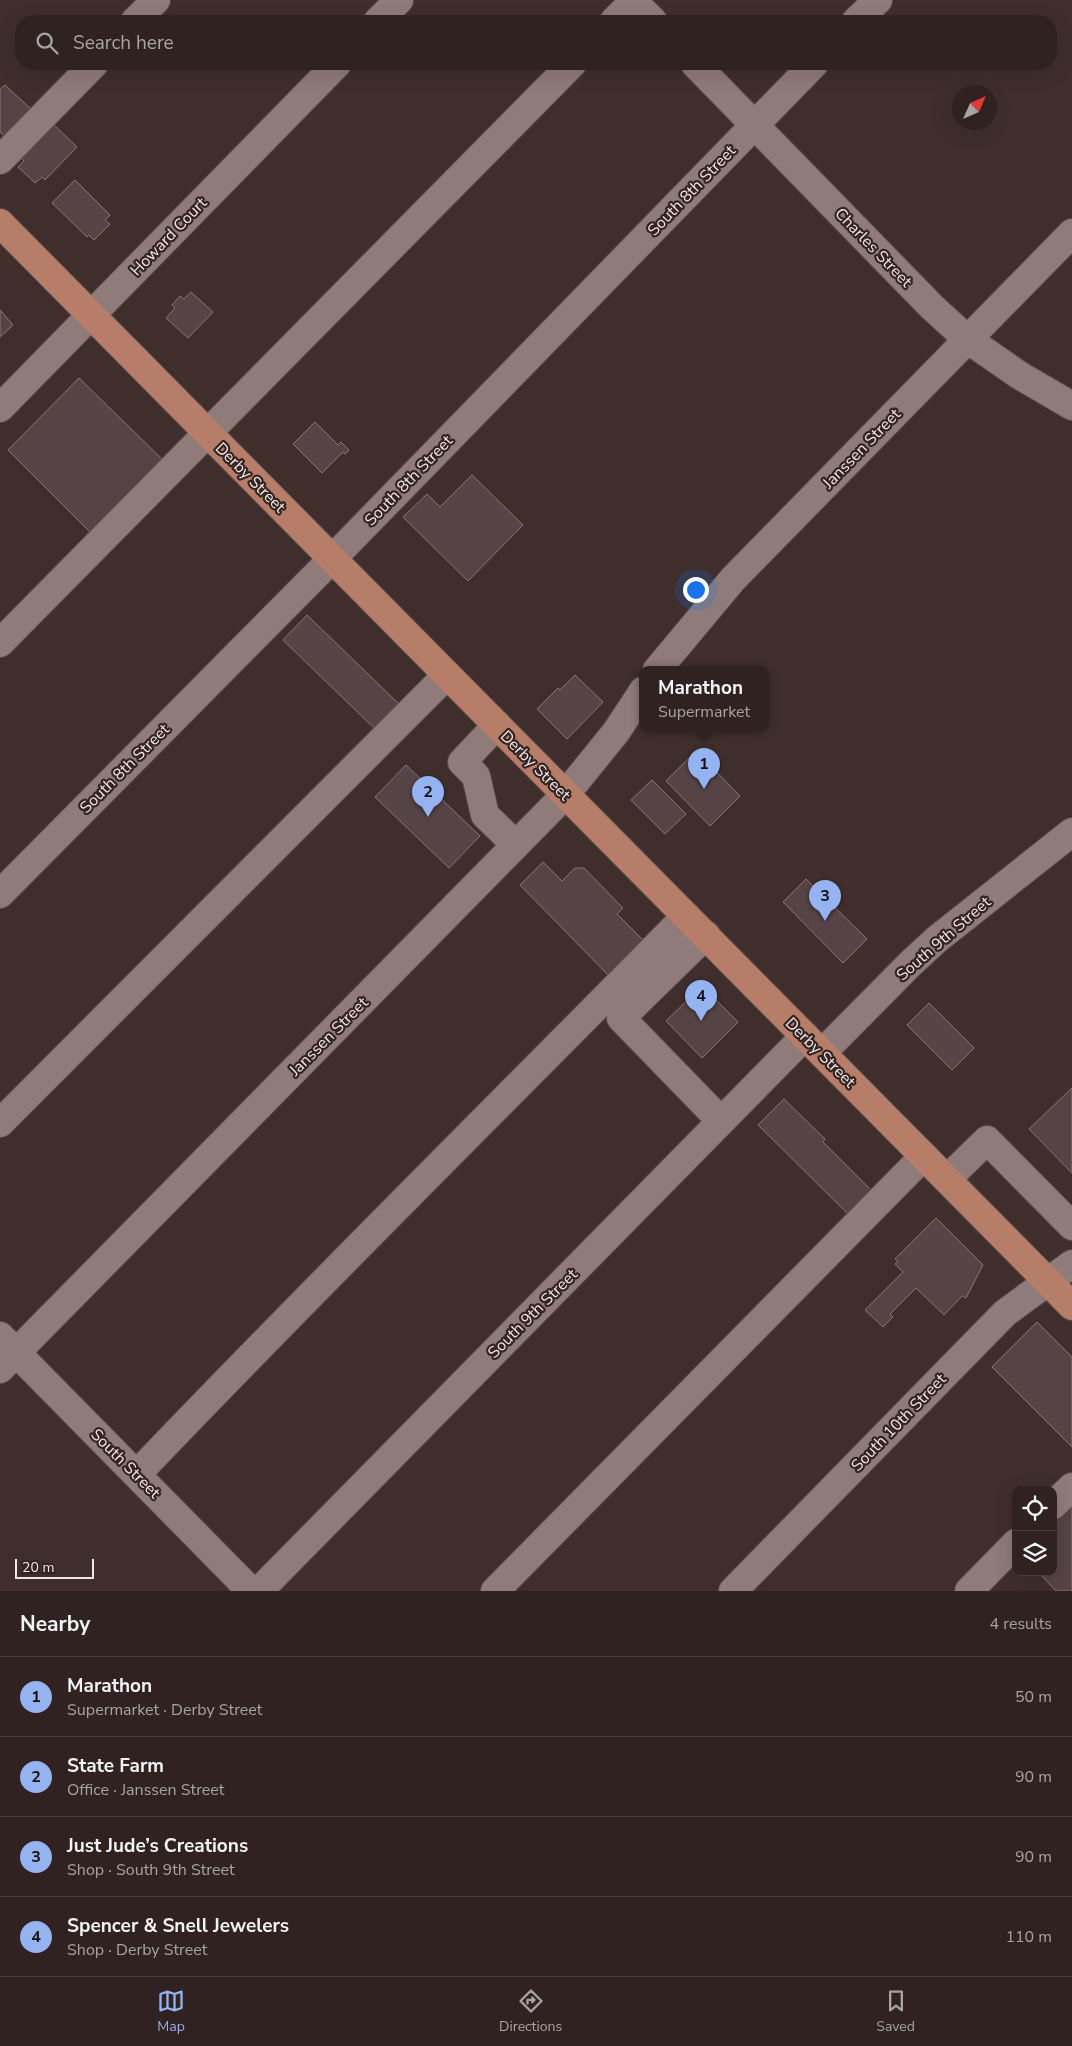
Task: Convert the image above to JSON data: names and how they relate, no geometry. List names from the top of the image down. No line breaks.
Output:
{"streets":{"main road":["Derby Street"],"street":["South 8th Street","Howard Court","Charles Street","Janssen Street","South 9th Street","South 10th Street","South Street"]},"crossings":[["South 8th Street","Charles Street"],["South 8th Street","Derby Street"],["Howard Court","Derby Street"],["Charles Street","Janssen Street"],["Janssen Street","Derby Street"],["Janssen Street","South Street"],["Derby Street","South 9th Street"],["Derby Street","South 10th Street"]],"scale_bar":"20 m","north":"top right","page":{"search":"Search here","popup":["Marathon","Supermarket"],"pins":["1","2","3","4"],"scale":"20 m","heading":["Nearby","4 results"],"list":[{"mark":"1","name":"Marathon","note":"Supermarket · Derby Street","value":"50 m"},{"mark":"2","name":"State Farm","note":"Office · Janssen Street","value":"90 m"},{"mark":"3","name":"Just Jude’s Creations","note":"Shop · South 9th Street","value":"90 m"},{"mark":"4","name":"Spencer & Snell Jewelers","note":"Shop · Derby Street","value":"110 m"}],"nav":["Map","Directions","Saved"]}}
